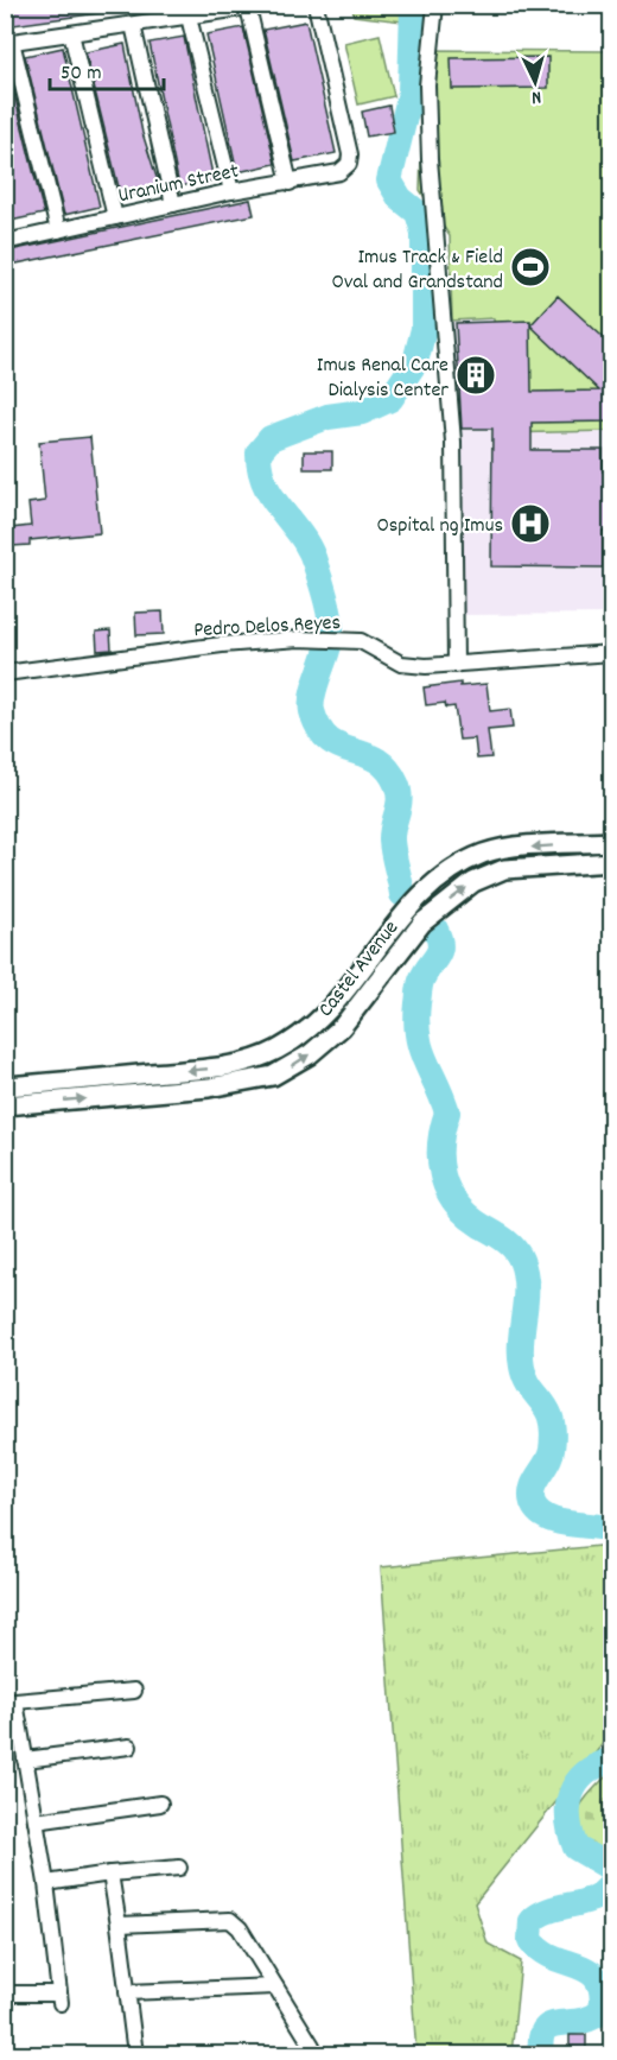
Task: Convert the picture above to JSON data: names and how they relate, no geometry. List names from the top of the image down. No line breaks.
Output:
{"streets":{"street":["Uranium Street","Pedro Delos Reyes","Castel Avenue"]},"places":{"sports":["Imus Track & Field Oval and Grandstand"],"building":["Imus Renal Care Dialysis Center"],"hospital":["Ospital ng Imus"]},"scale_bar":"50 m","north":"bottom"}
